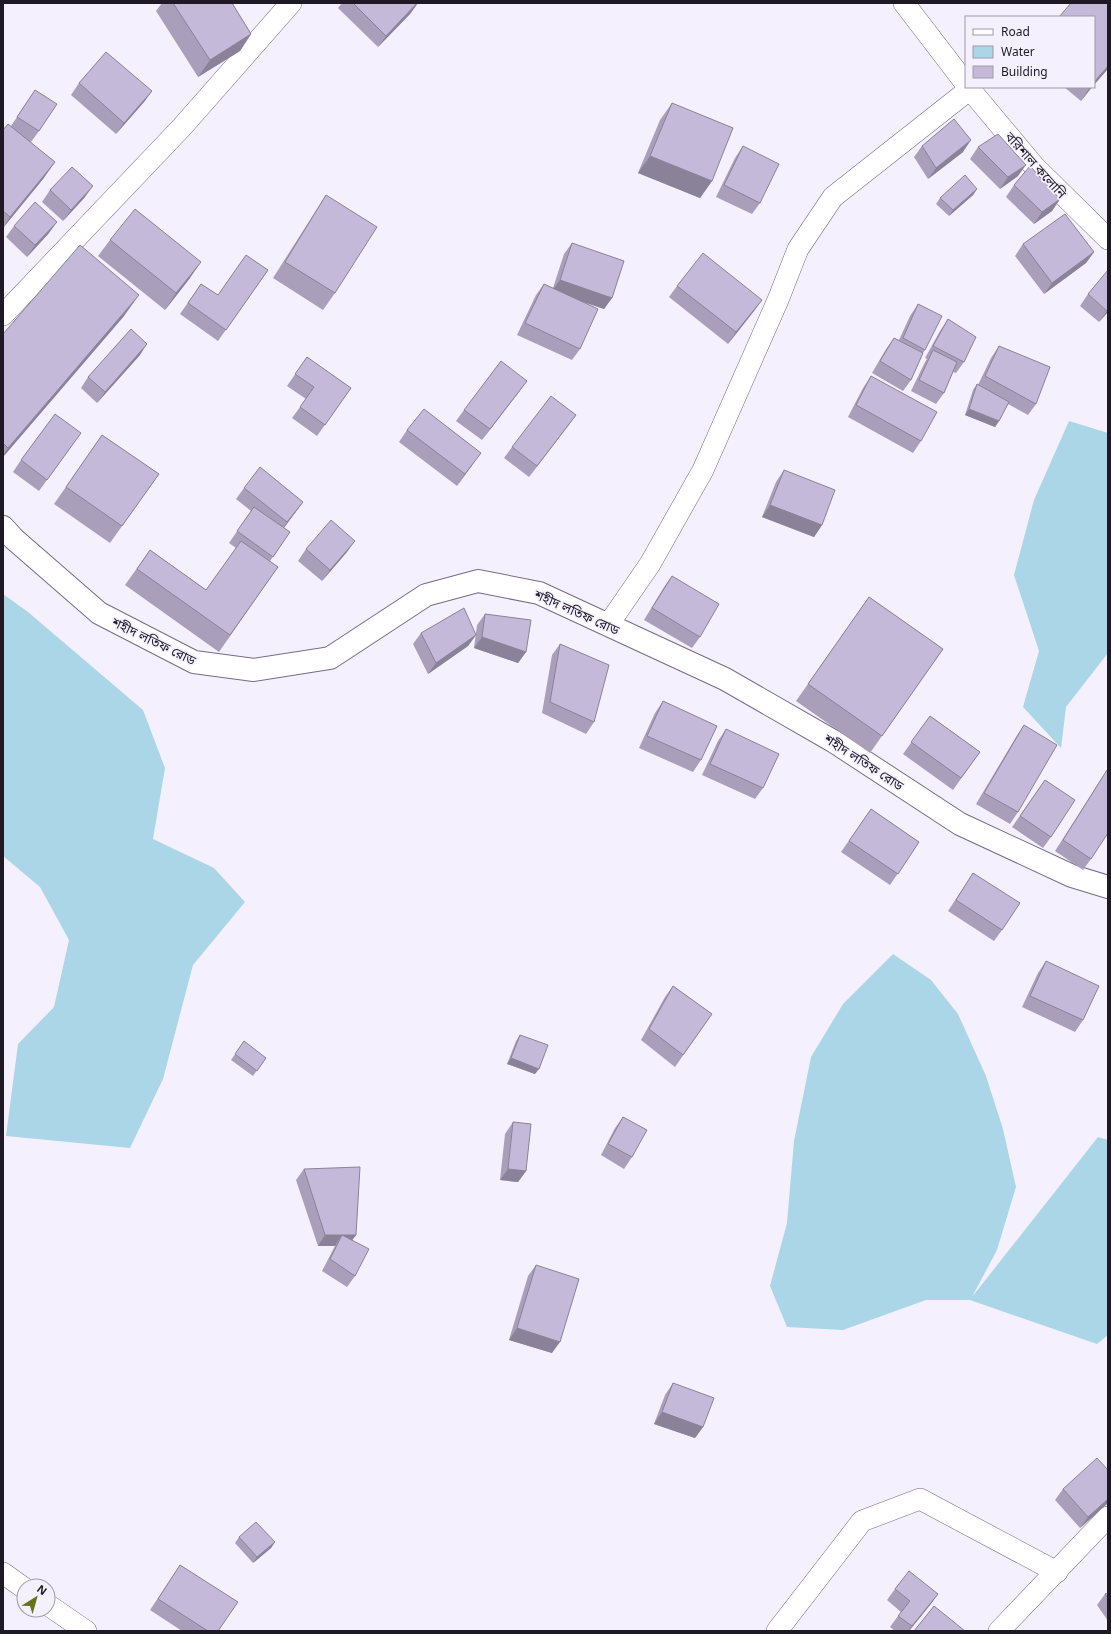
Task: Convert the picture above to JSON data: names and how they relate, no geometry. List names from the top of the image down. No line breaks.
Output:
{"streets":{"street":["বরিশাল কলোনি","শহীদ লতিফ রোড"]},"legend":["Road","Water","Building"],"north":"top right"}
